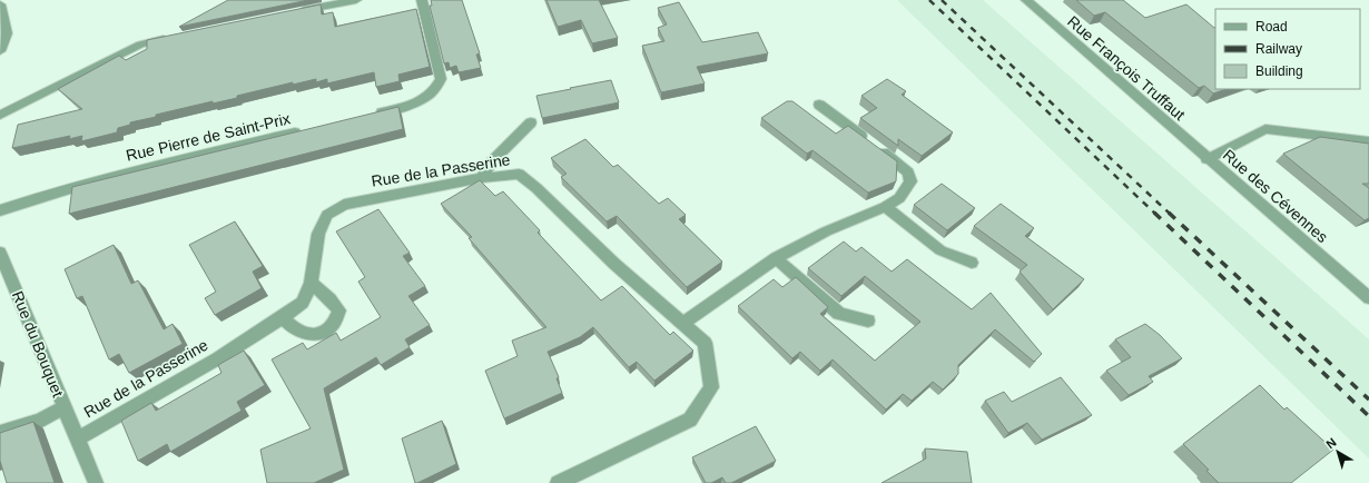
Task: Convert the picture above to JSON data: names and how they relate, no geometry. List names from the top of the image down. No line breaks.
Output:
{"streets":{"street":["Rue François Truffaut","Rue Pierre de Saint-Prix","Rue de la Passerine","Rue des Cévennes","Rue du Bouquet"]},"crossings":[["Rue François Truffaut","Rue des Cévennes"],["Rue de la Passerine","Rue du Bouquet"]],"legend":["Road","Railway","Building"],"north":"top left"}
